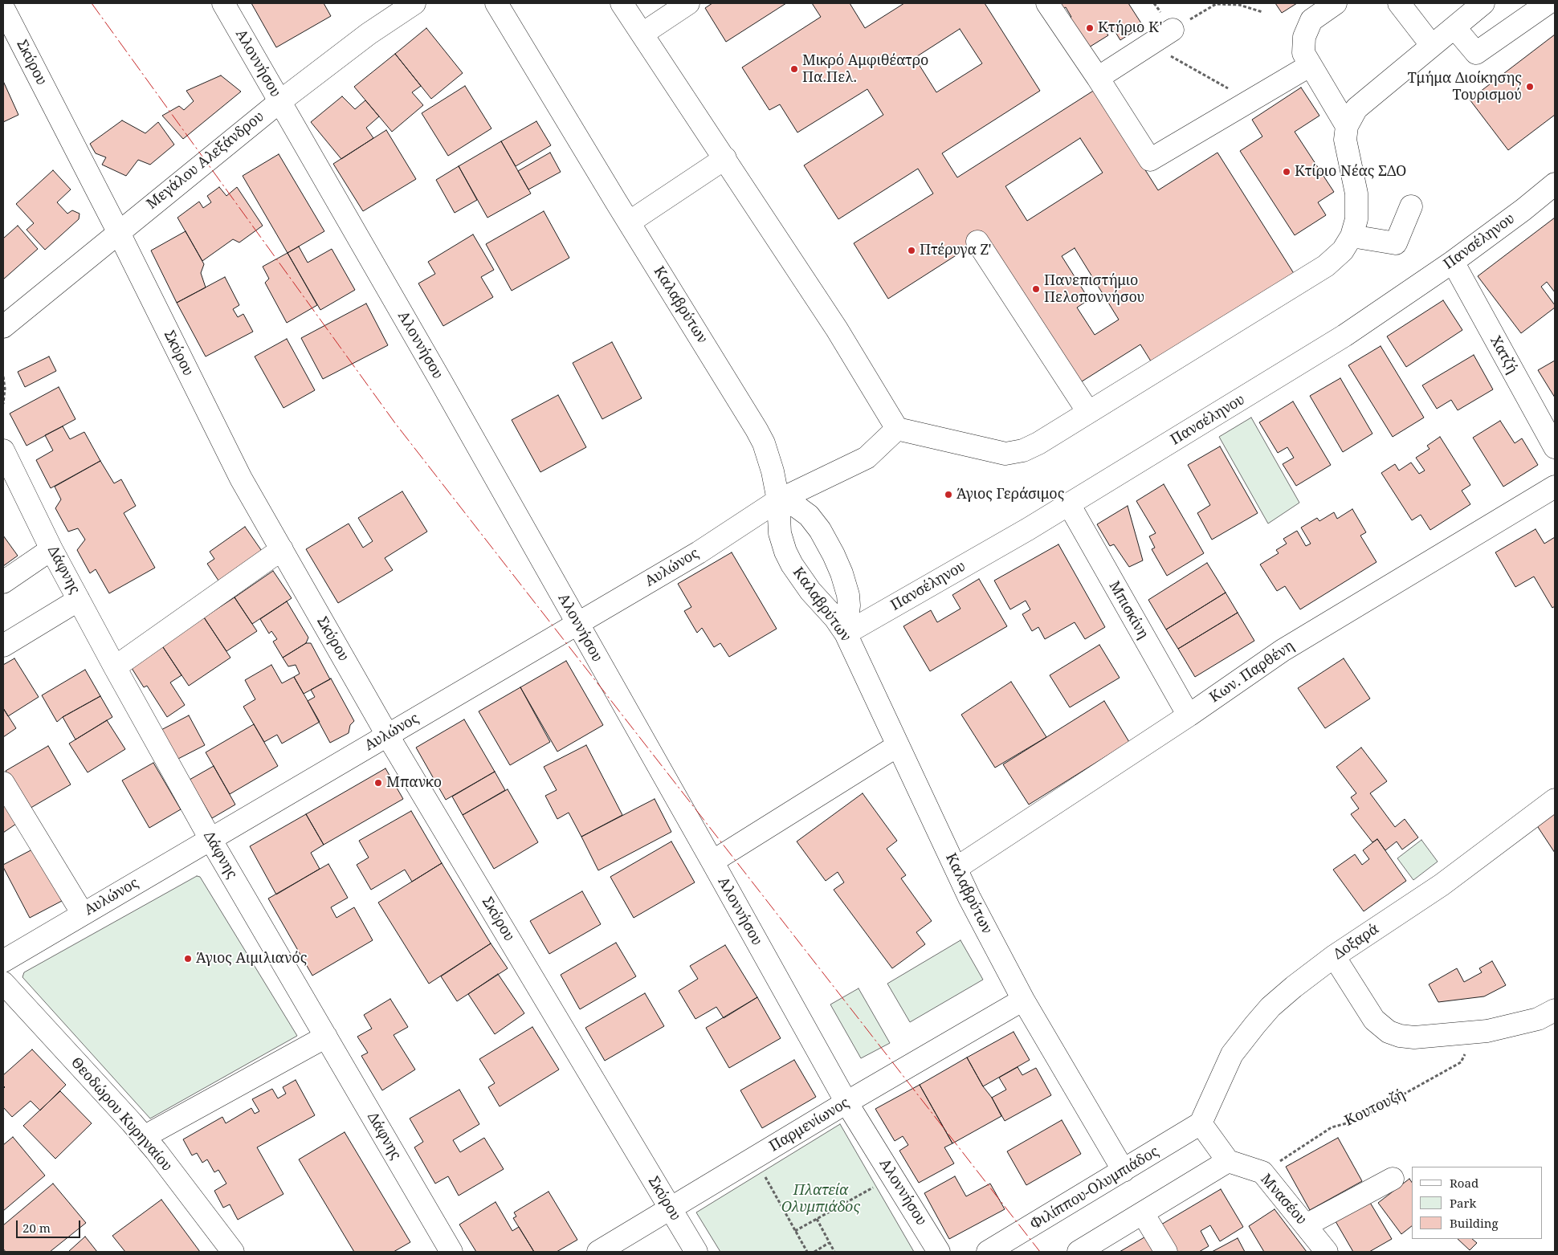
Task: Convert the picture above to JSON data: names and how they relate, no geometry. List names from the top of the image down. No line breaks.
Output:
{"streets":{"street":["Σκύρου","Αλοννήσου","Μεγάλου Αλεξάνδρου","Πανσέληνου","Καλαβρύτων","Χατζή","Αυλώνος","Δάφνης","Μπισκίνη","Κων. Παρθένη","Δοξαρά","Θεοδώρου Κυρηναίου","Παρμενίωνος","Φιλίππου-Ολυμπιάδος","Μνασέου"],"path":["Κουτουζή"]},"crossings":[["Σκύρου","Μεγάλου Αλεξάνδρου"],["Σκύρου","Αυλώνος"],["Σκύρου","Παρμενίωνος"],["Αλοννήσου","Μεγάλου Αλεξάνδρου"],["Αλοννήσου","Αυλώνος"],["Αλοννήσου","Παρμενίωνος"],["Πανσέληνου","Καλαβρύτων"],["Πανσέληνου","Χατζή"],["Πανσέληνου","Μπισκίνη"],["Καλαβρύτων","Αυλώνος"],["Καλαβρύτων","Κων. Παρθένη"],["Καλαβρύτων","Παρμενίωνος"],["Καλαβρύτων","Φιλίππου-Ολυμπιάδος"],["Αυλώνος","Δάφνης"],["Μπισκίνη","Κων. Παρθένη"],["Δοξαρά","Φιλίππου-Ολυμπιάδος"],["Κουτουζή","Μνασέου"]],"parks":["Πλατεία Ολυμπιάδος"],"places":["Κτήριο Κ'","Μικρό Αμφιθέατρο Πα.Πελ.","Τμήμα Διοίκησης Τουρισμού","Κτίριο Νέας ΣΔΟ","Πτέρυγα Ζ'","Πανεπιστήμιο Πελοποννήσου","Άγιος Γεράσιμος","Μπανκο","Άγιος Αιμιλιανός"],"legend":["Road","Park","Building"],"scale_bar":"20 m"}
